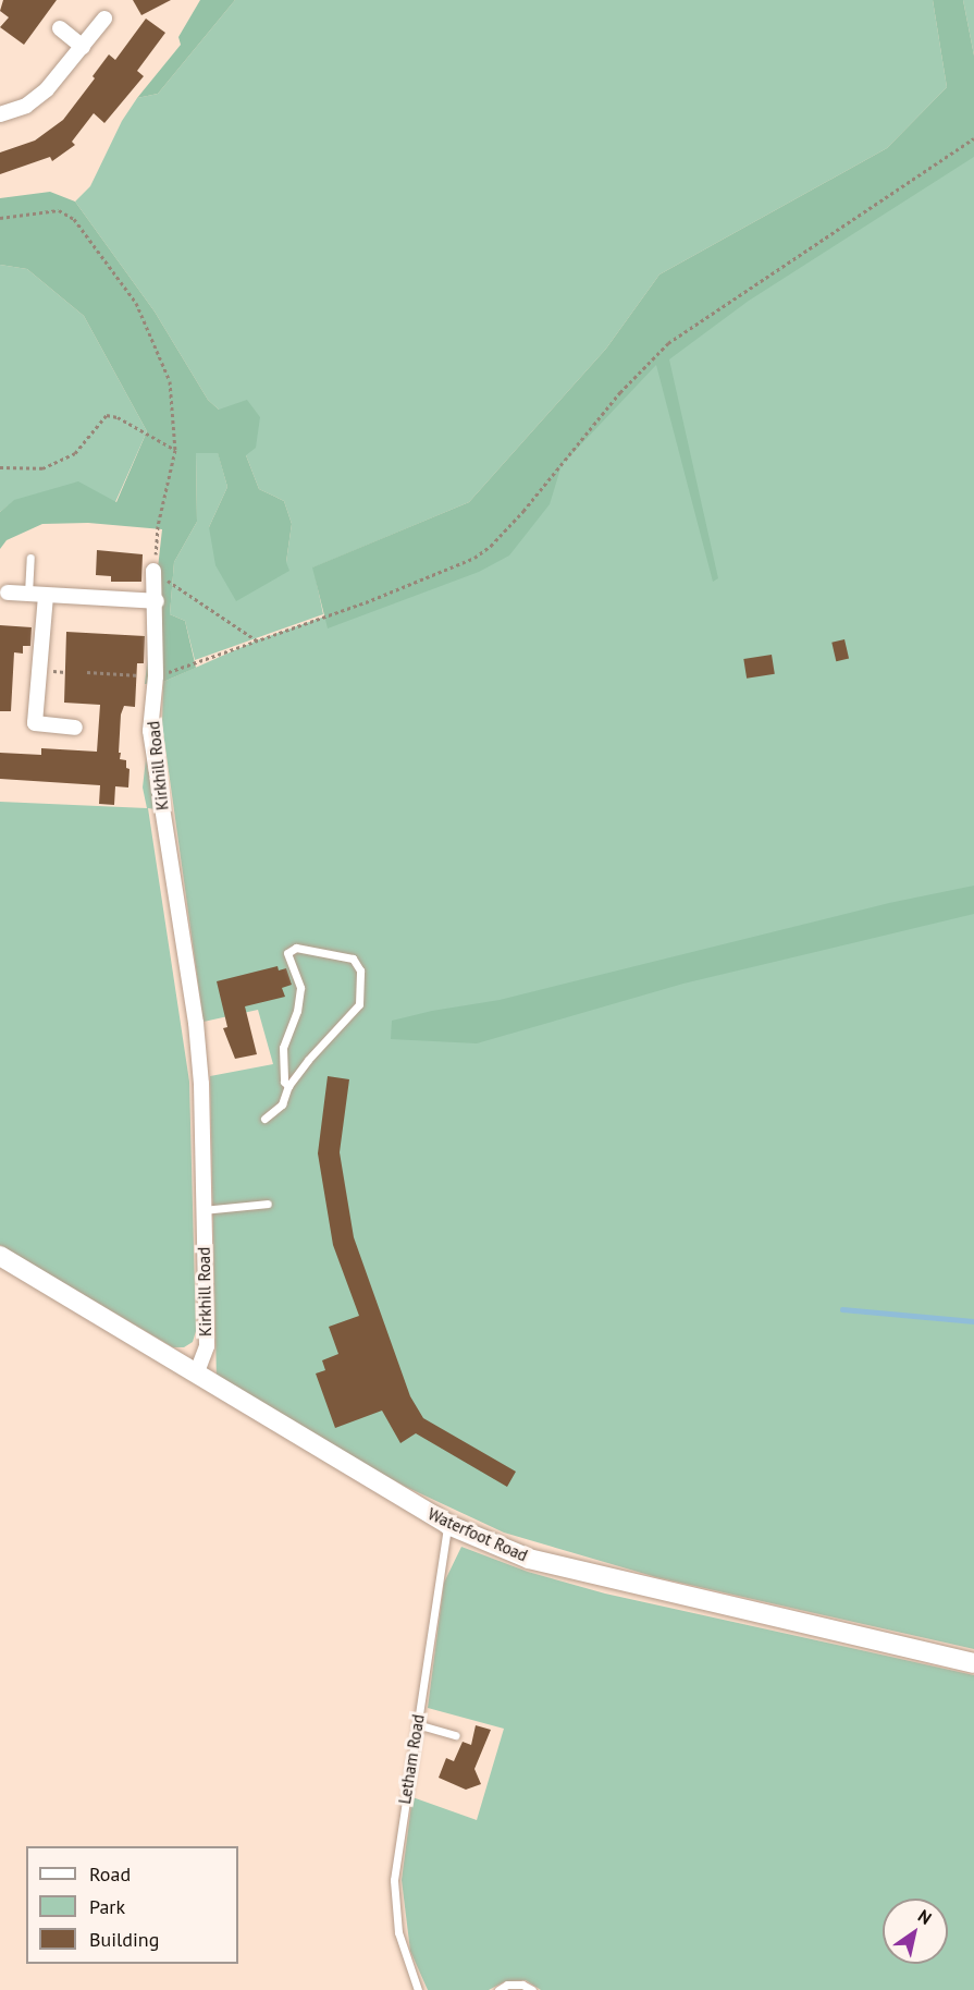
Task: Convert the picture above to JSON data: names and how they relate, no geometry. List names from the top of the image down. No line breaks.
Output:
{"streets":{"street":["Kirkhill Road","Waterfoot Road"],"lane":["Letham Road"]},"crossings":[["Kirkhill Road","Waterfoot Road"],["Waterfoot Road","Letham Road"]],"legend":["Road","Park","Building"],"north":"top right"}
